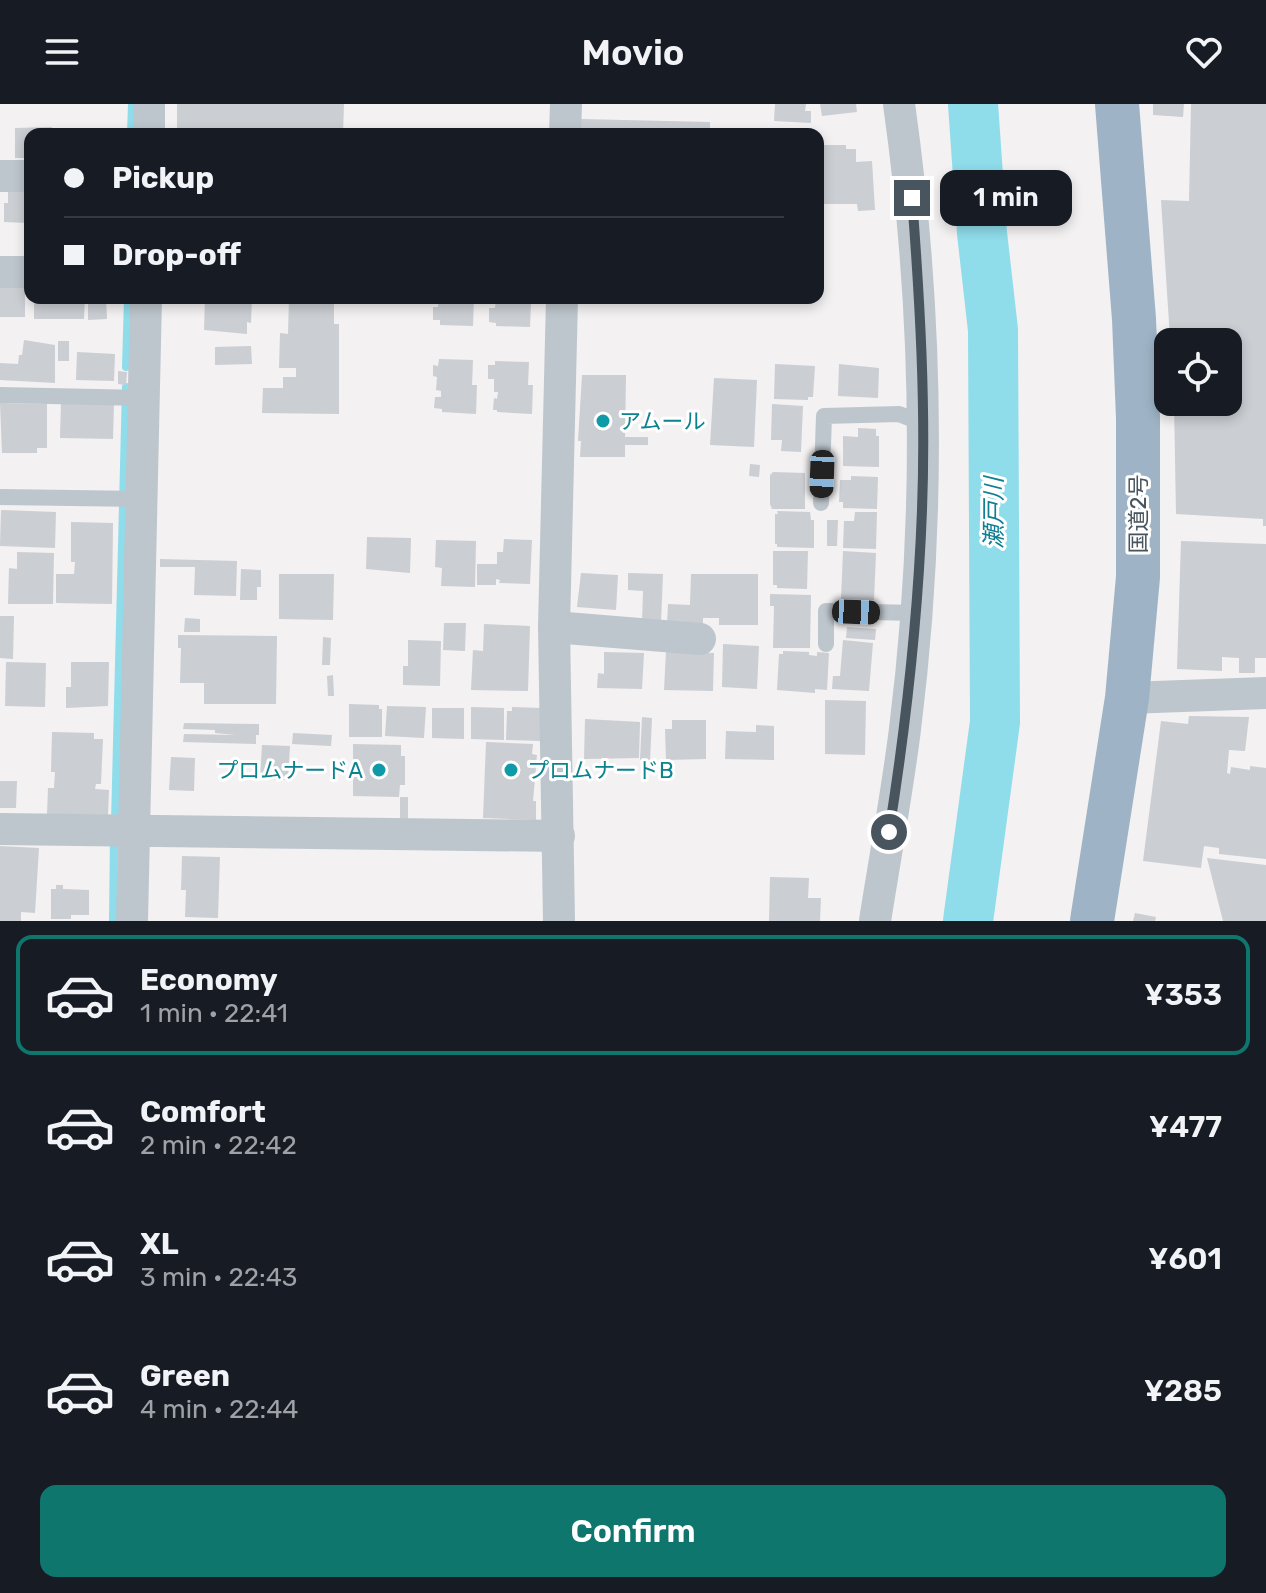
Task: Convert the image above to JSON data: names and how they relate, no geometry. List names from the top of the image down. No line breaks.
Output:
{"streets":{"highway":["国道2号"]},"water":["瀬戸川"],"places":["アムール","プロムナードA","プロムナードB"],"page":{"header":"Movio","banner":["Pickup","Drop-off"],"bubble":"1 min","list":[{"name":"Economy","note":"1 min · 22:41","value":"¥353"},{"name":"Comfort","note":"2 min · 22:42","value":"¥477"},{"name":"XL","note":"3 min · 22:43","value":"¥601"},{"name":"Green","note":"4 min · 22:44","value":"¥285"}],"buttons":"Confirm"}}
